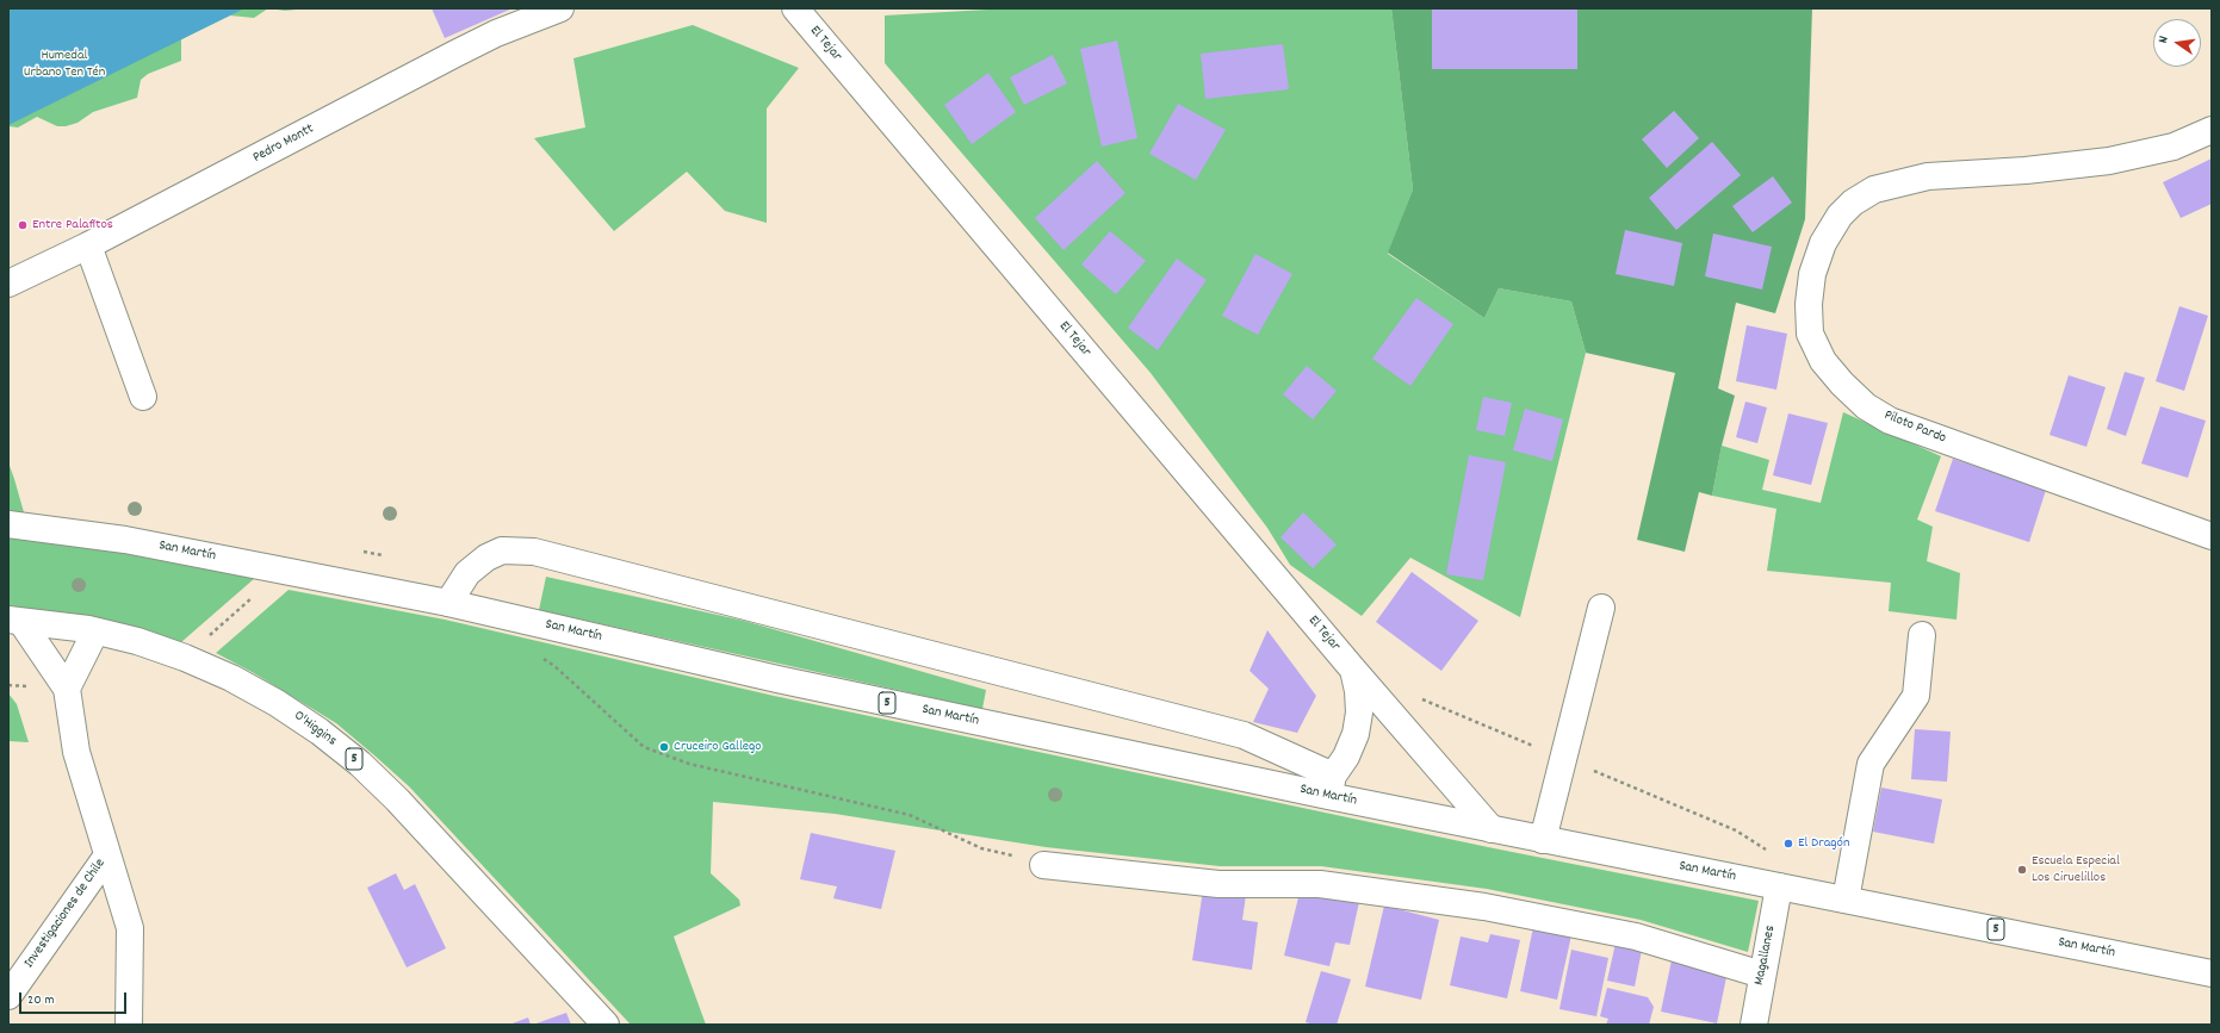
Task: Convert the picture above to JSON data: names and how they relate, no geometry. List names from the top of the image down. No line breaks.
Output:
{"streets":{"main road":["El Tejar","Pedro Montt","Piloto Pardo","San Martín","5","O'Higgins","Investigaciones de Chile","Magallanes"]},"crossings":[["El Tejar","San Martín"],["San Martín","Magallanes"],["O'Higgins","Investigaciones de Chile"]],"parks":["Humedal Urbano Ten Tén"],"places":["Entre Palafitos","Cruceiro Gallego","El Dragón","Escuela Especial Los Ciruelillos"],"scale_bar":"20 m","north":"left"}
